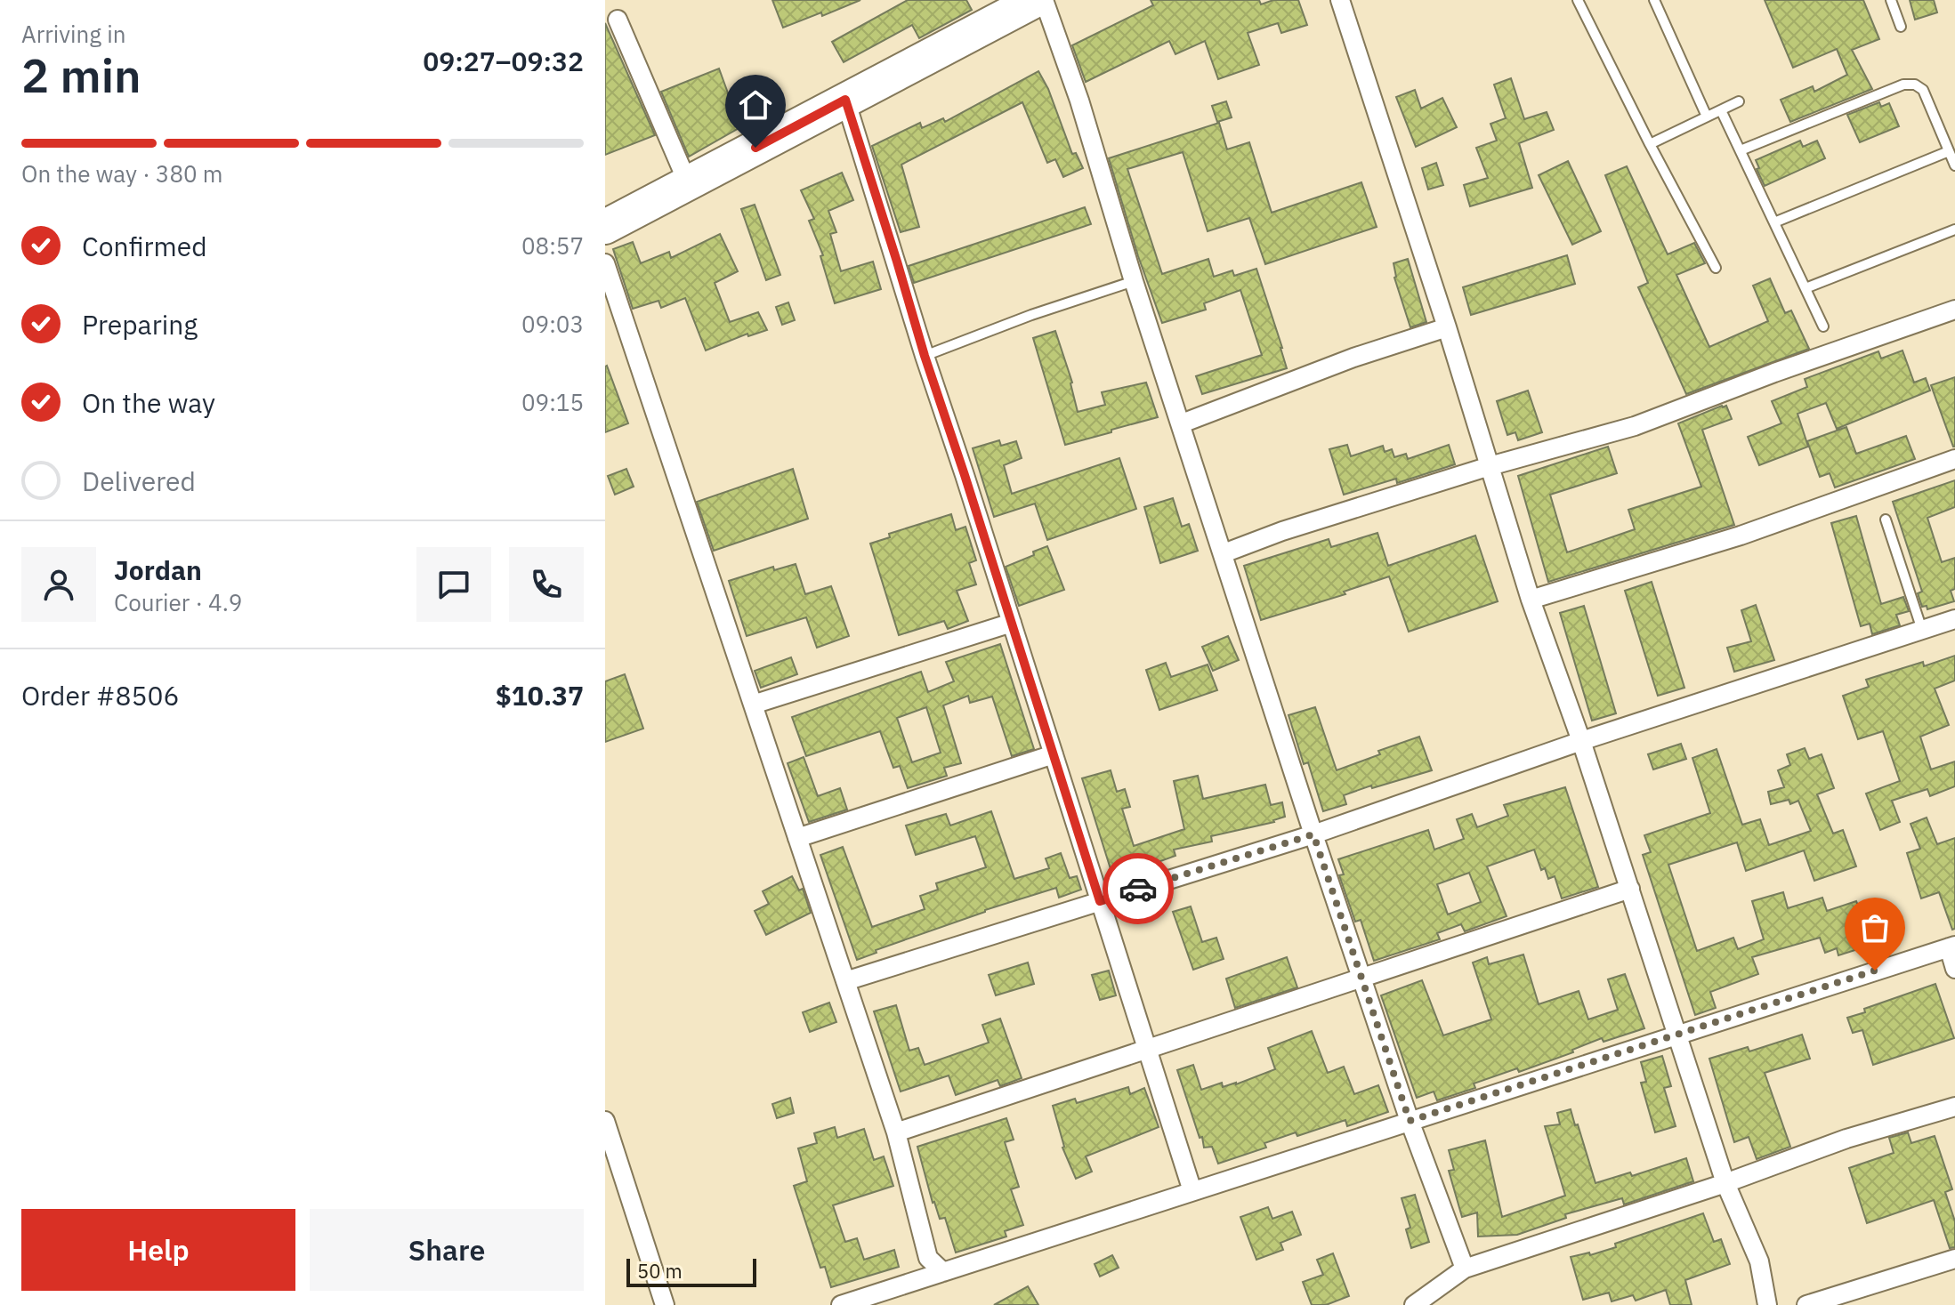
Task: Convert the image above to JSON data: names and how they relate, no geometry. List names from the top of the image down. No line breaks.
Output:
{"scale_bar":"50 m","page":{"heading":["2 min","Arriving in","09:27–09:32"],"panel":["Jordan","Courier · 4.9","Order #8506","$10.37"],"bar":"On the way · 380 m","list":[["Confirmed","08:57"],["Preparing","09:03"],["On the way","09:15"],"Delivered"],"buttons":["Help","Share"],"scale":"50 m"}}
